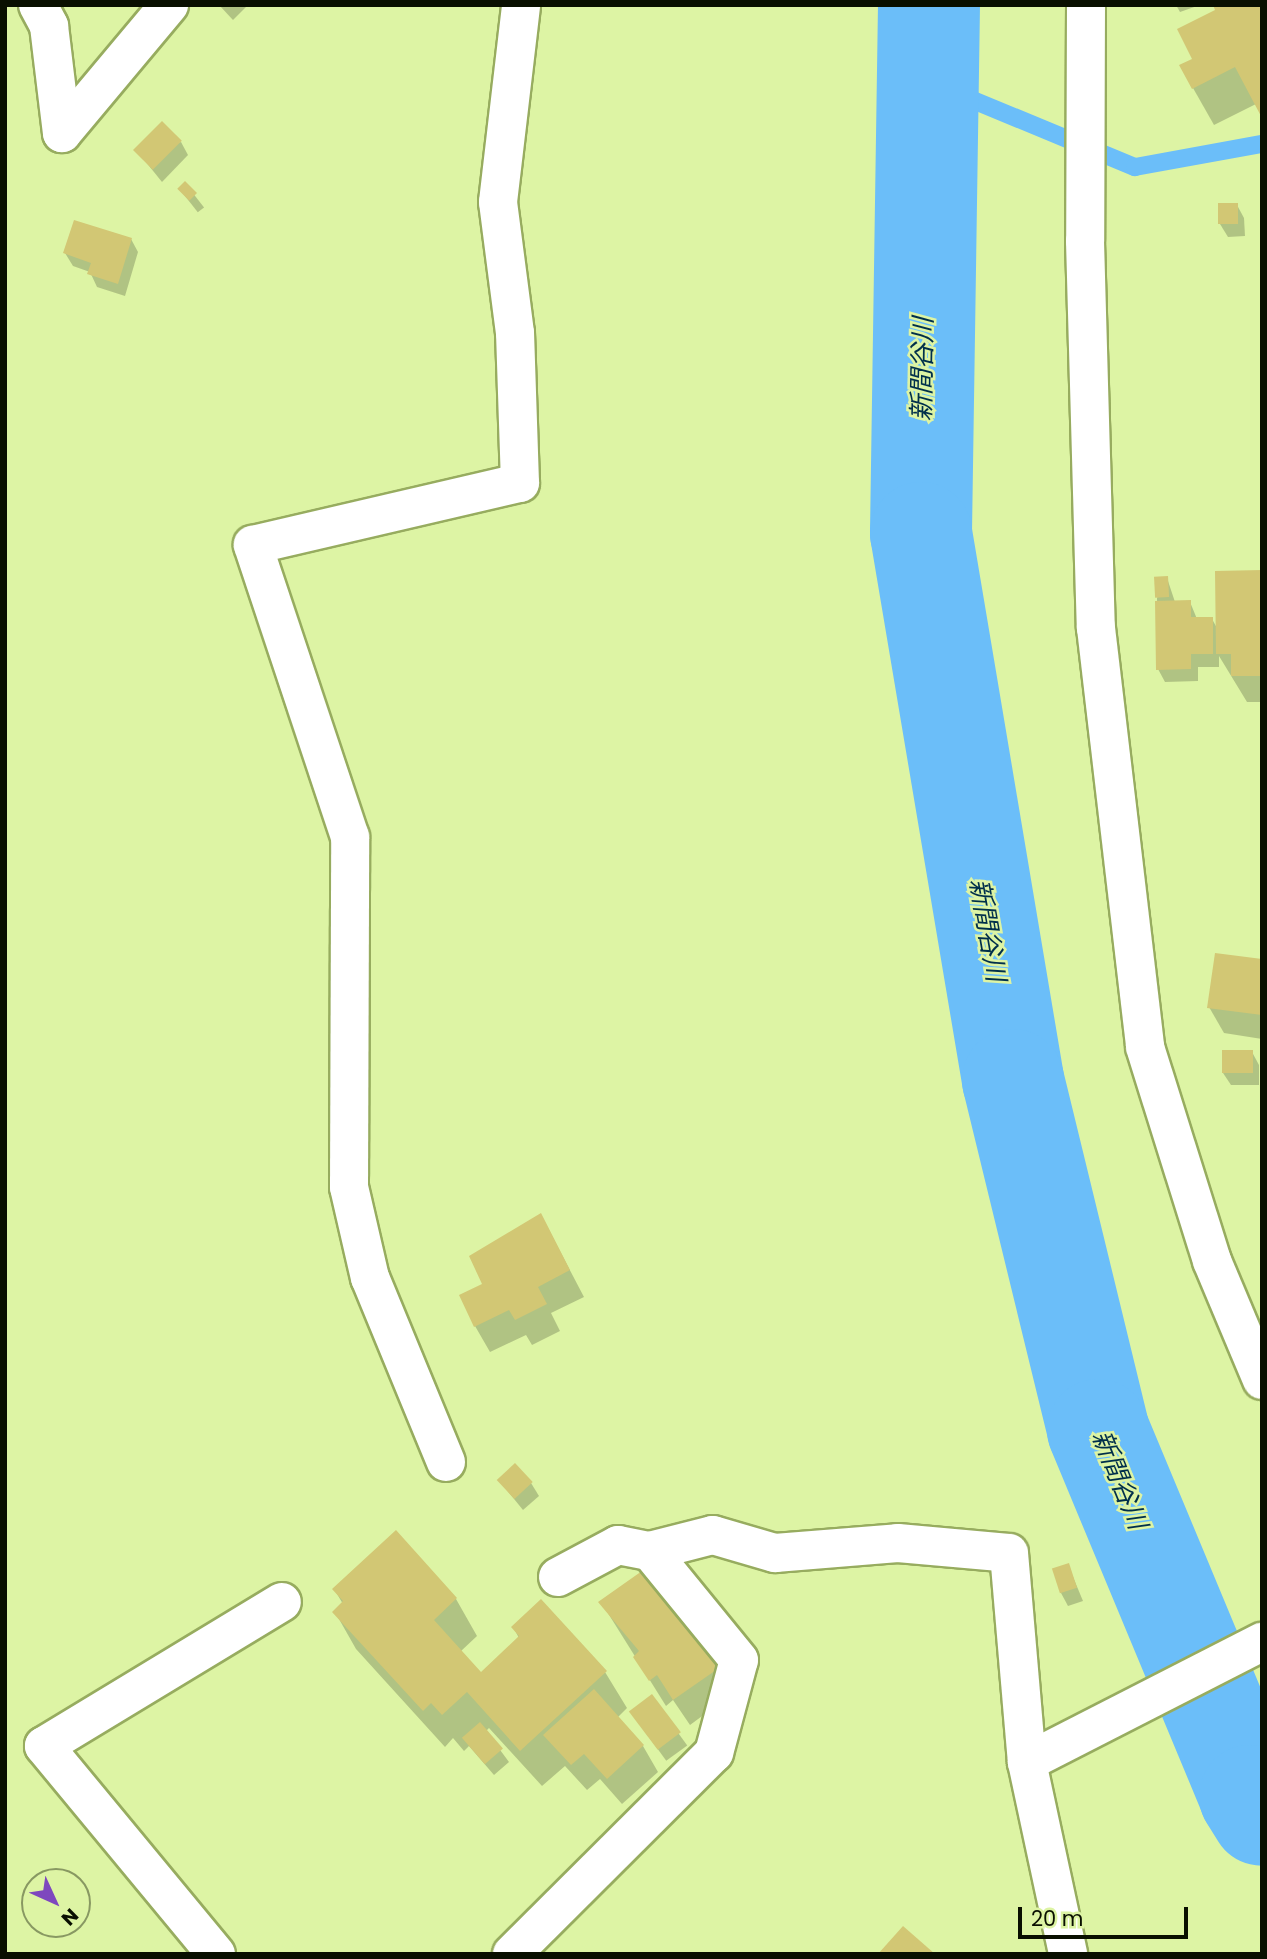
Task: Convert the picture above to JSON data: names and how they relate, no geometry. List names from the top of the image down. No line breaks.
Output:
{"water":["新間谷川"],"scale_bar":"20 m","north":"bottom right"}
